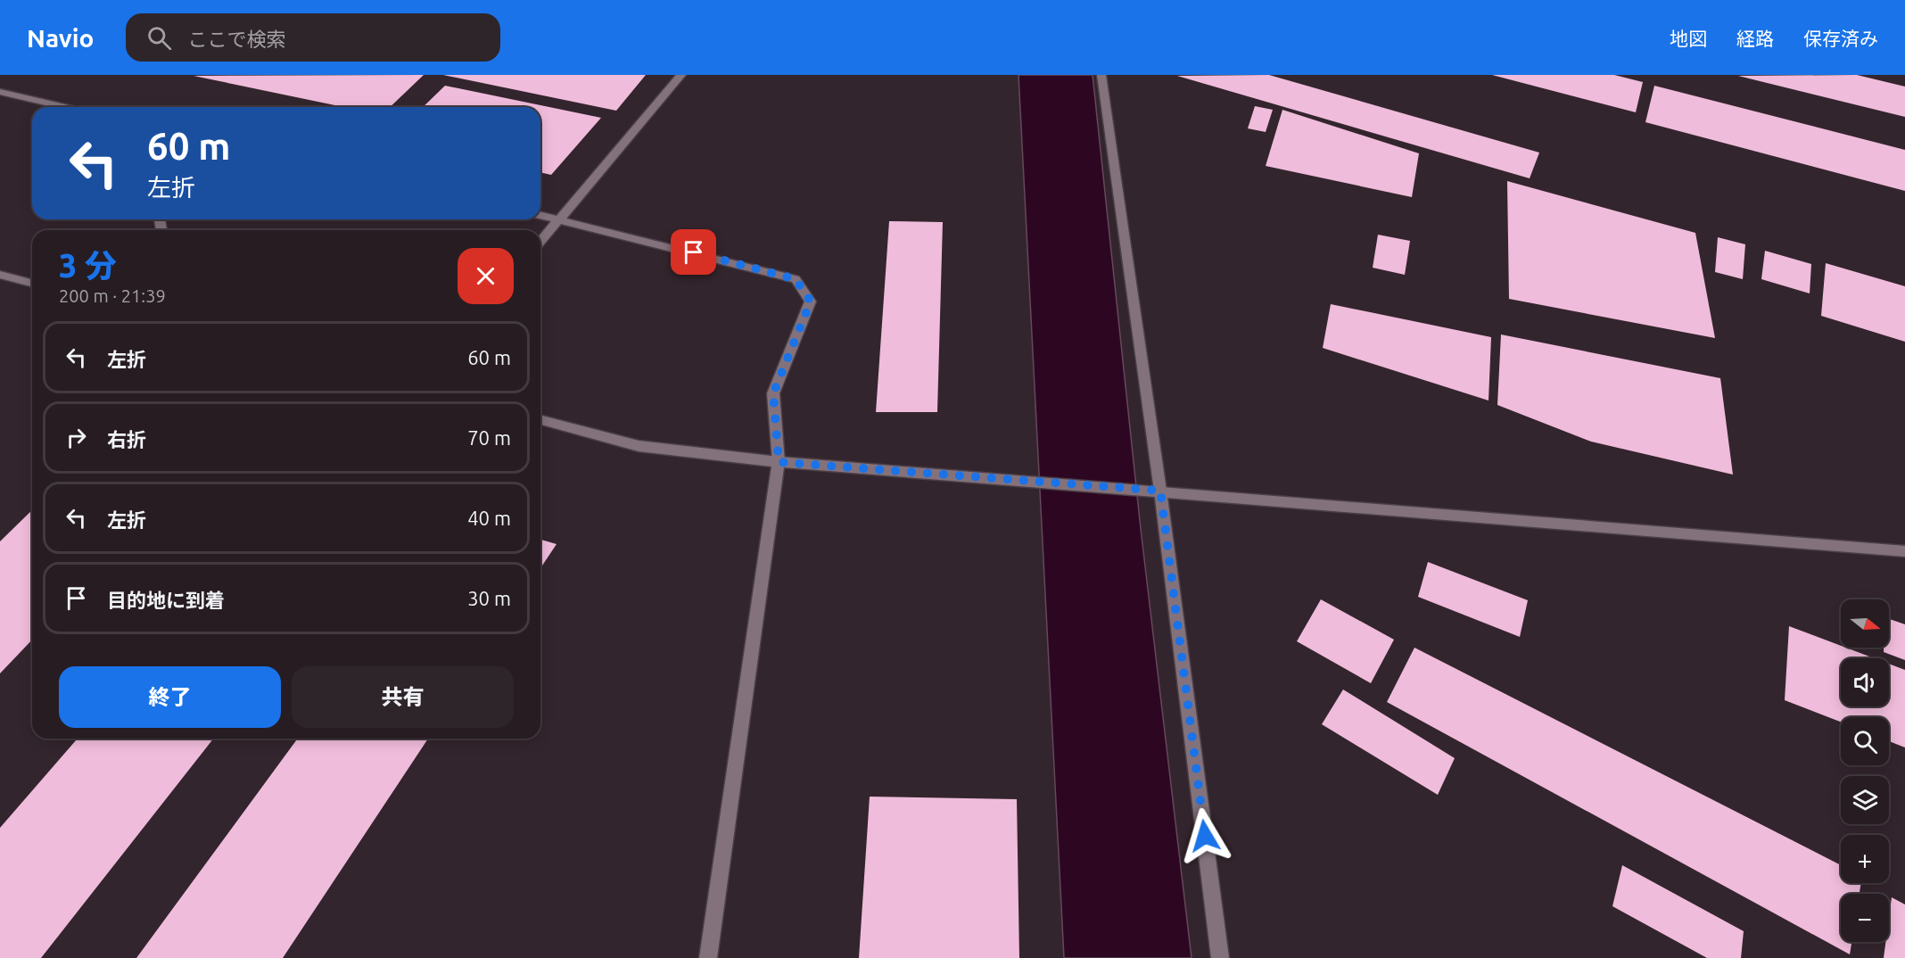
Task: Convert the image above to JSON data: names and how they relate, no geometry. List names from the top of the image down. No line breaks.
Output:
{"north":"right","page":{"header":"Navio","search":"ここで検索","nav":["地図","経路","保存済み"],"turn":["60 m","左折"],"heading":["3 分","200 m · 21:39"],"list":[{"name":"左折","value":"60 m"},{"name":"右折","value":"70 m"},{"name":"左折","value":"40 m"},{"name":"目的地に到着","value":"30 m"}],"map_buttons":["+","−"],"buttons":["終了","共有"]}}
